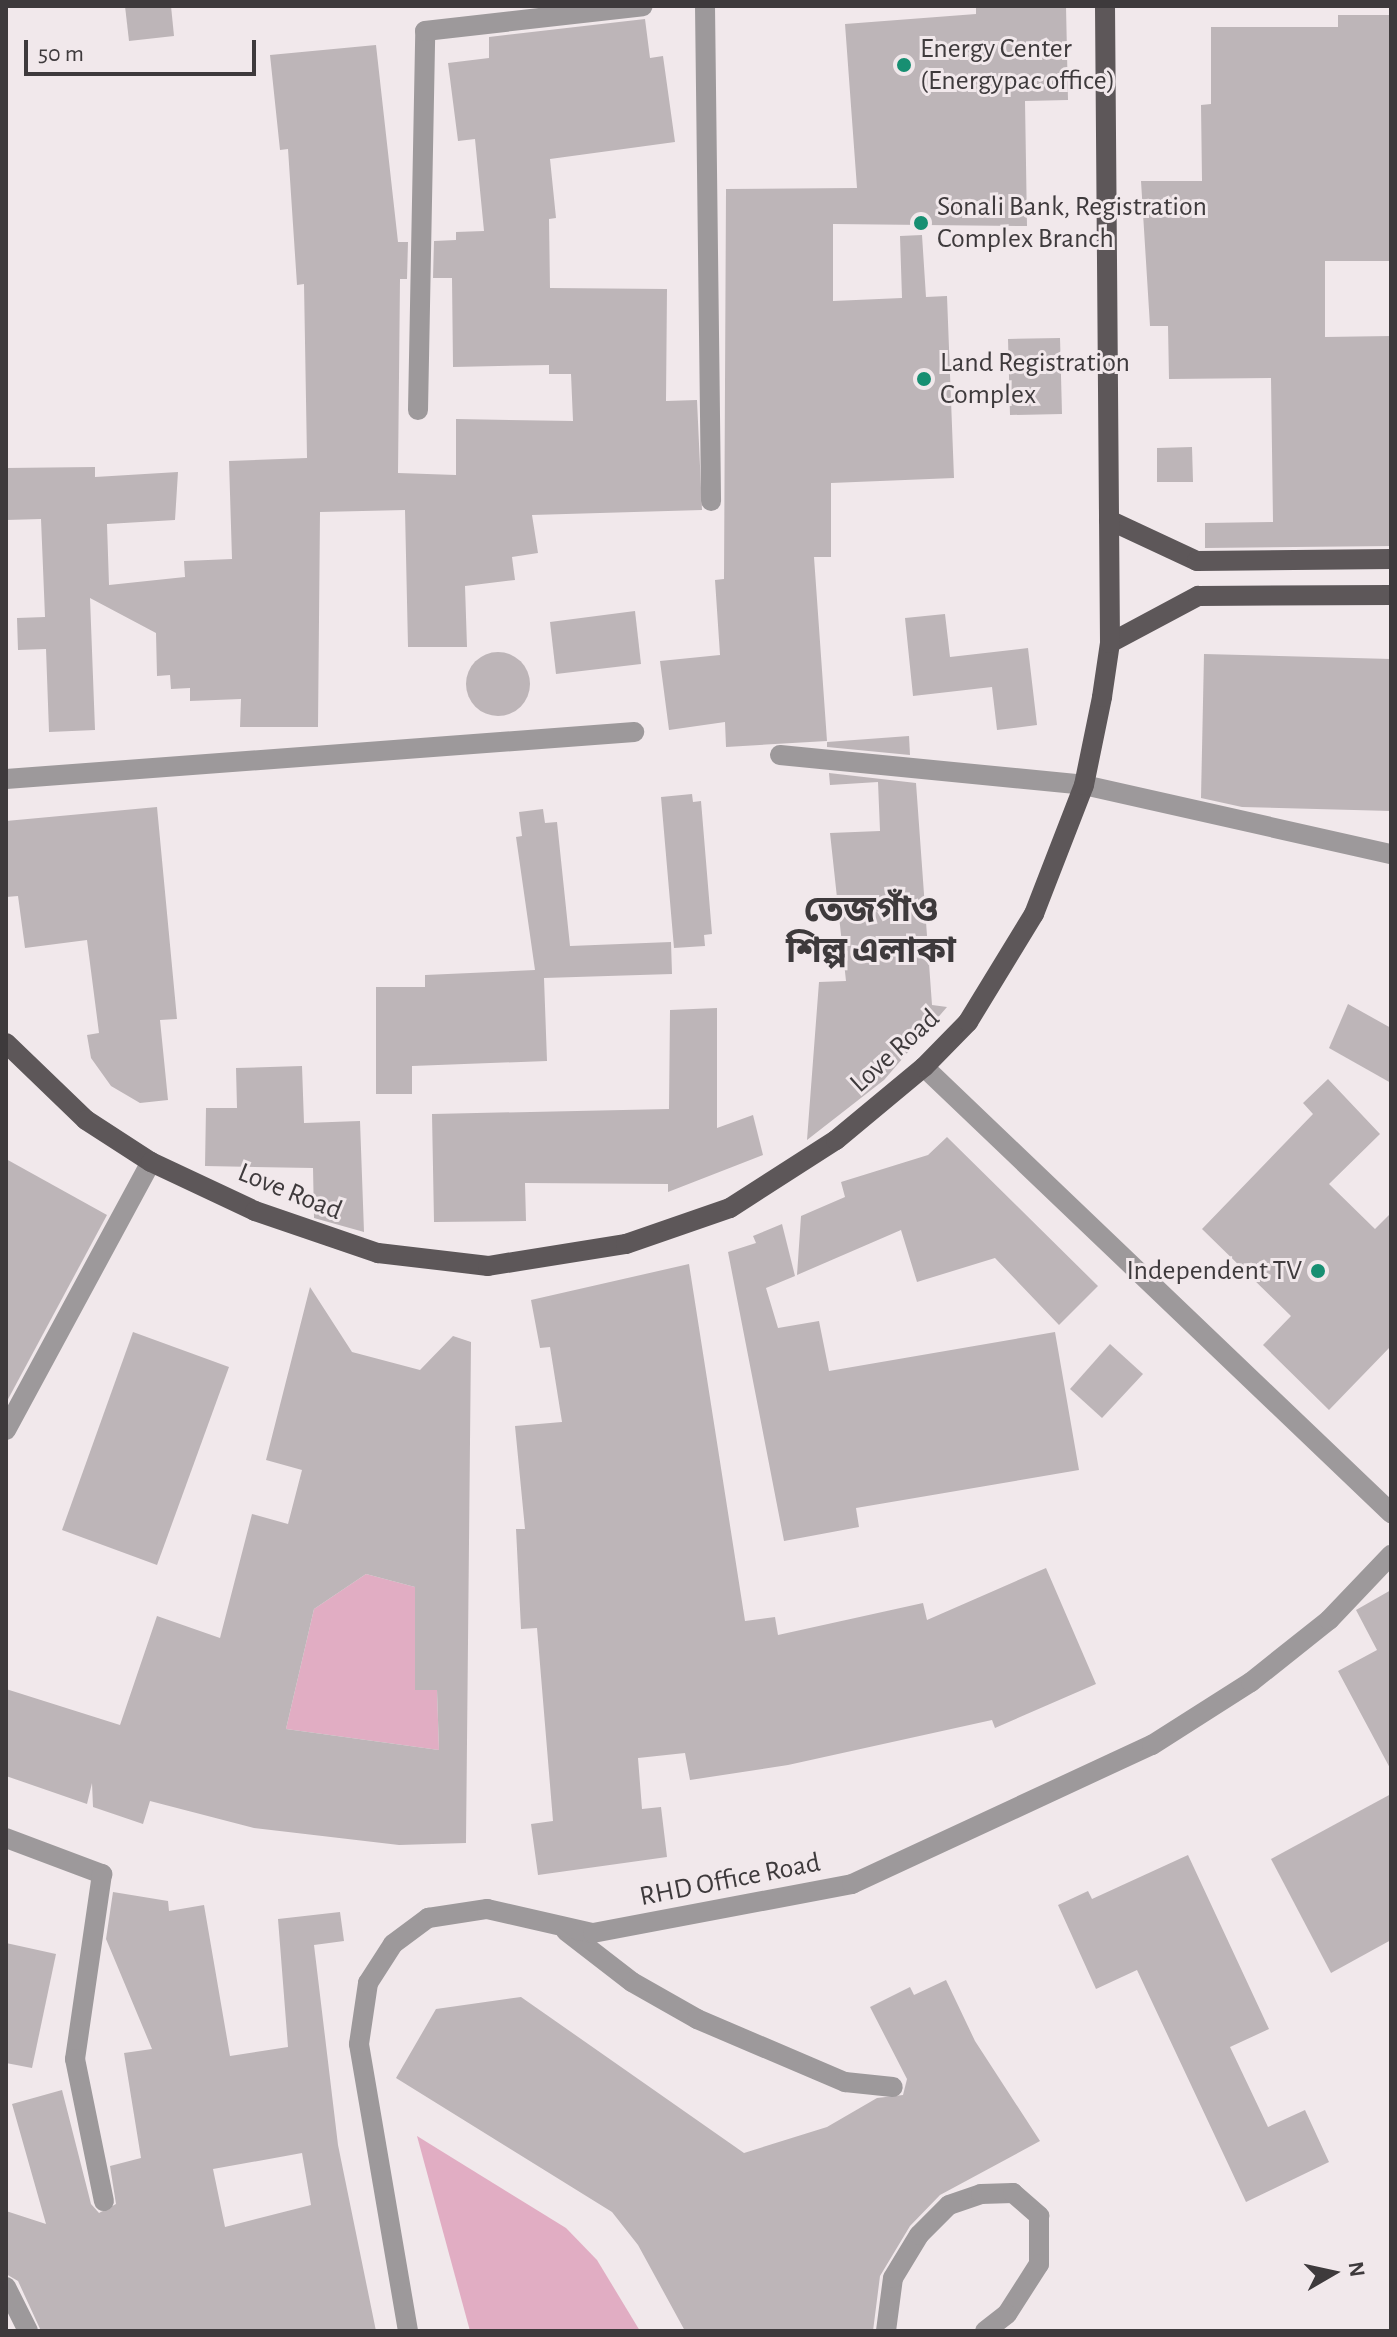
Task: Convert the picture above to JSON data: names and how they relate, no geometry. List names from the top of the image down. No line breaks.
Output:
{"streets":{"main road":["Love Road"],"street":["RHD Office Road"]},"districts":["তেজগাঁও শিল্প এলাকা"],"places":["Energy Center (Energypac office)","Sonali Bank, Registration Complex Branch","Land Registration Complex","Independent TV"],"scale_bar":"50 m","north":"right"}
